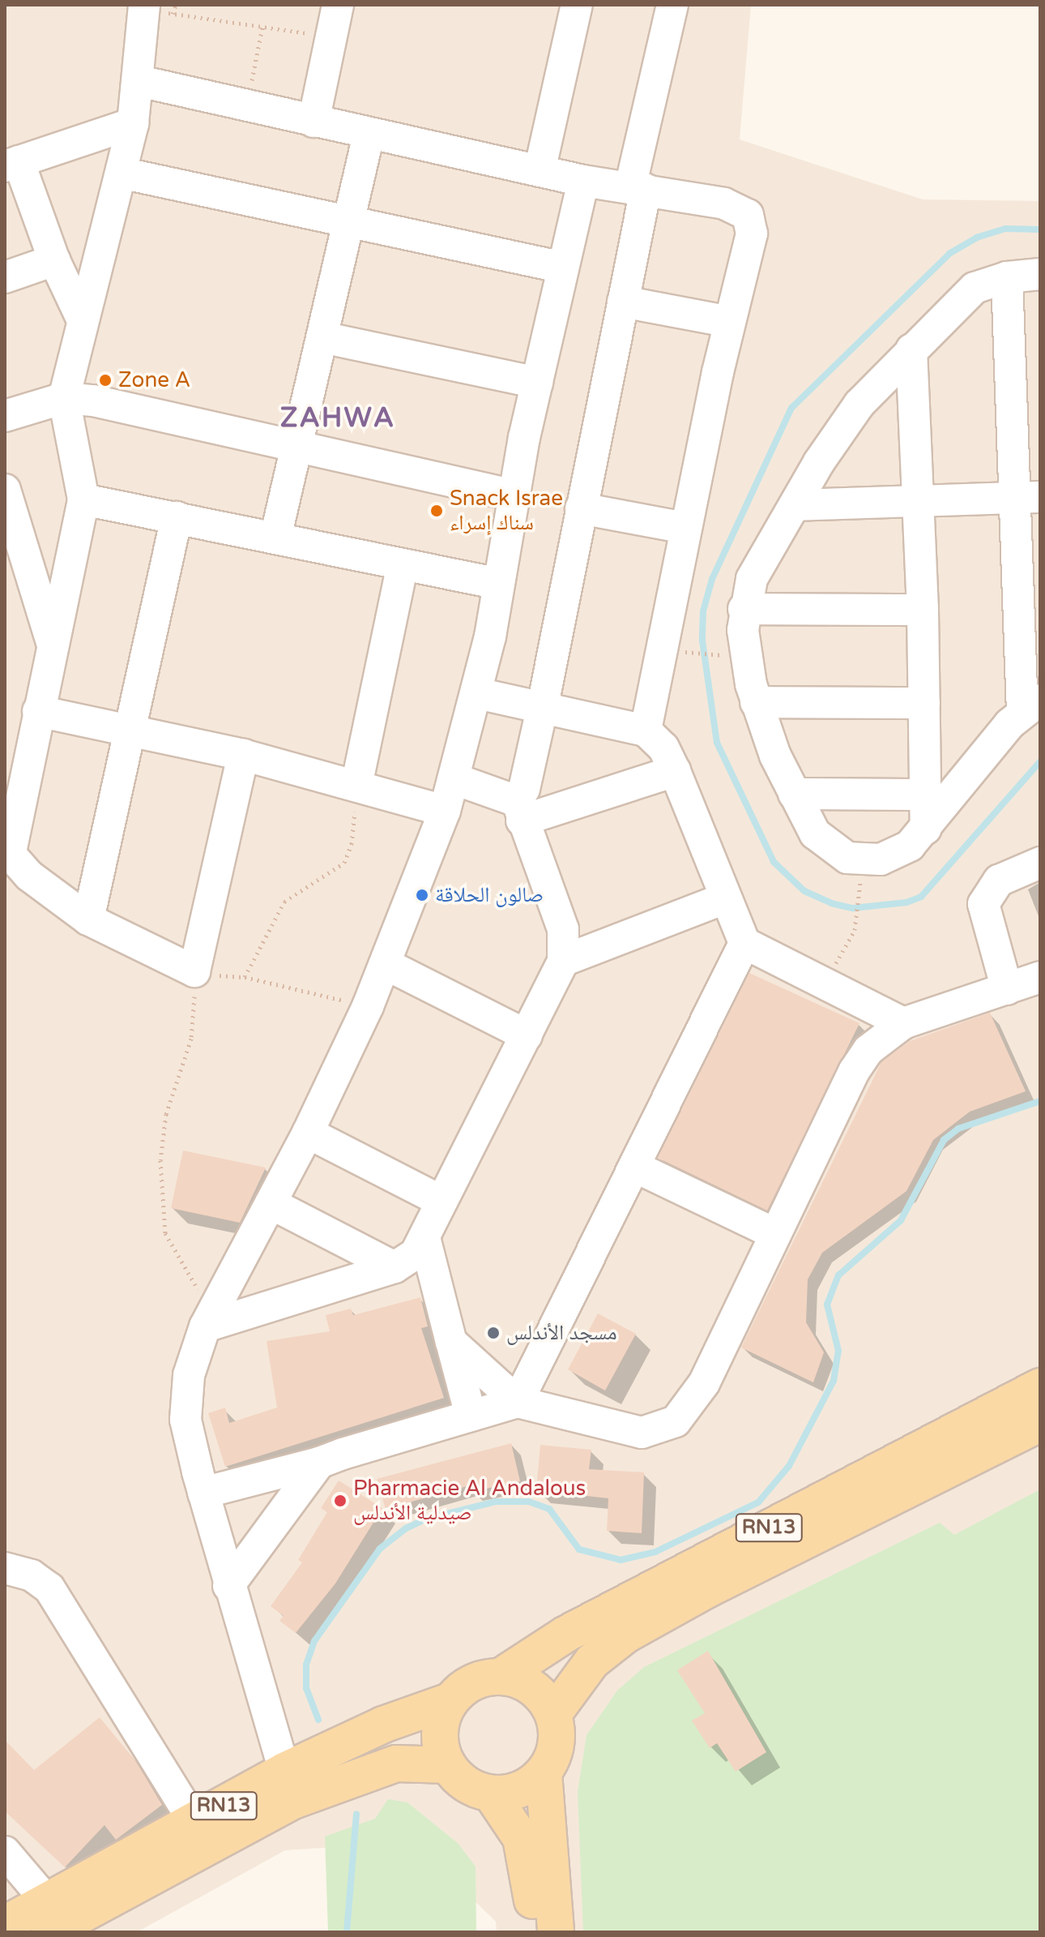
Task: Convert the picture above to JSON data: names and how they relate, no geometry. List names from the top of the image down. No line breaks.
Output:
{"streets":{"main road":["RN13"]},"districts":["ZAHWA"],"places":["Zone A","Snack Israe سناك إسراء","صالون الحلاقة","مسجد الأندلس","Pharmacie Al Andalous صيدلية الأندلس"]}
